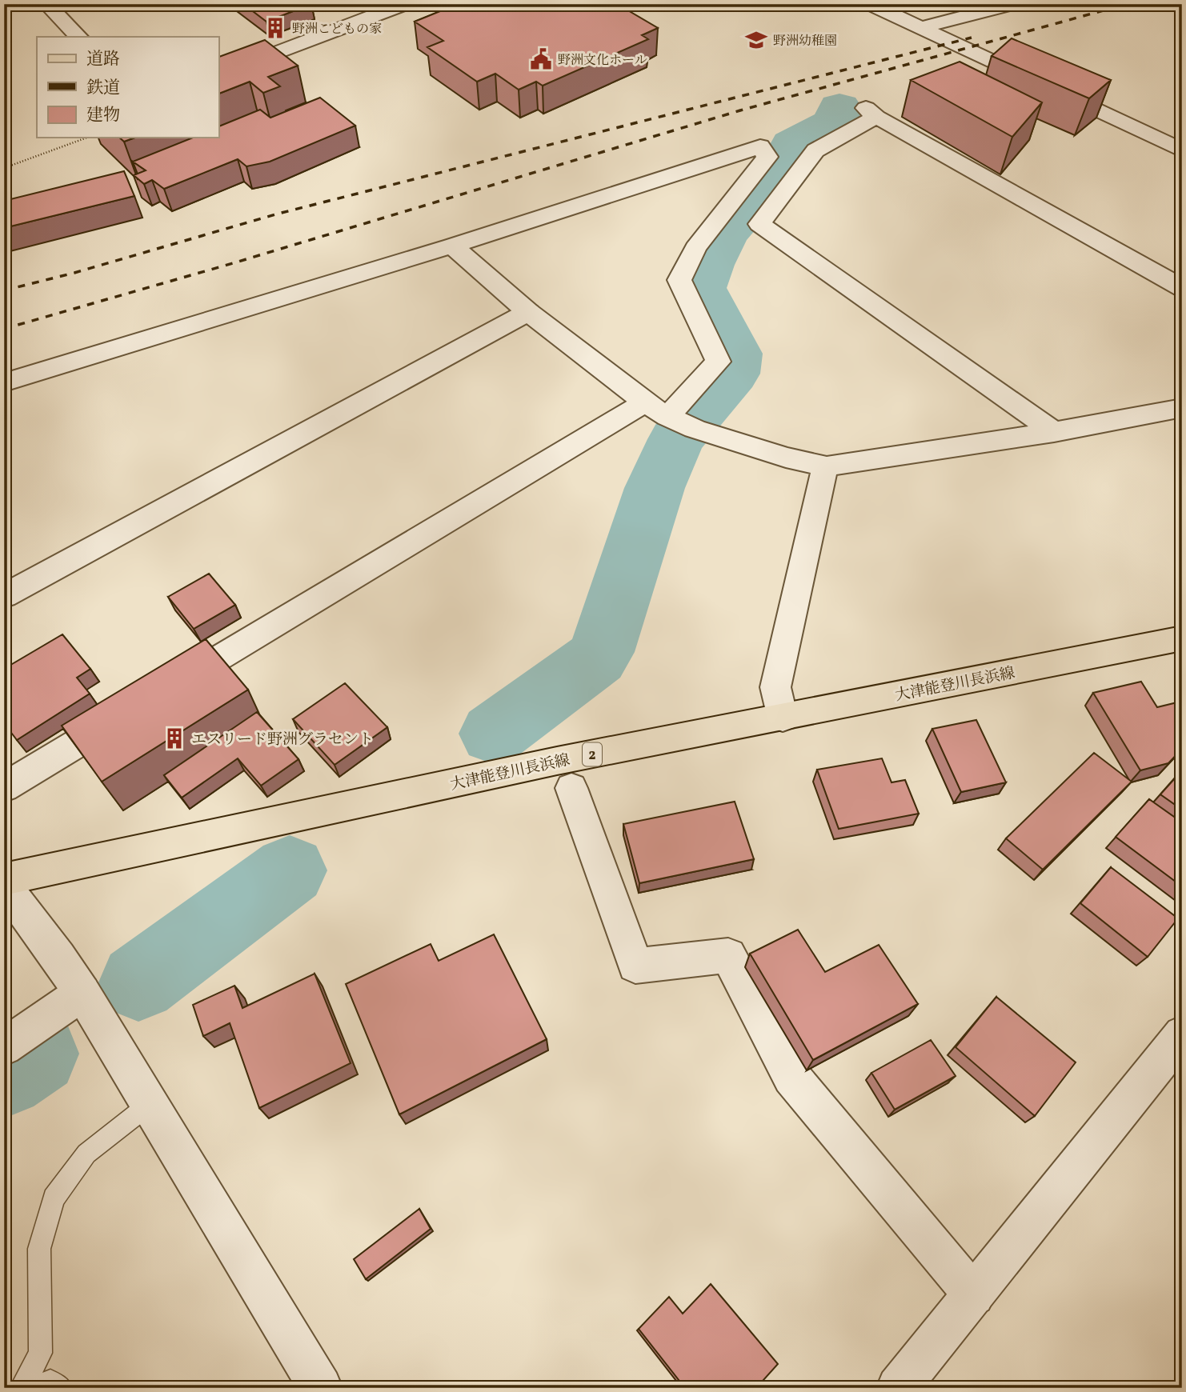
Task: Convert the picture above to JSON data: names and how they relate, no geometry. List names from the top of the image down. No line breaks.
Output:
{"streets":{"main road":["大津能登川長浜線","2"]},"places":{"building":["野洲こどもの家","エスリード野洲グラセント"],"school or university":["野洲幼稚園"],"public building":["野洲文化ホール"]},"legend":["道路","鉄道","建物"]}
